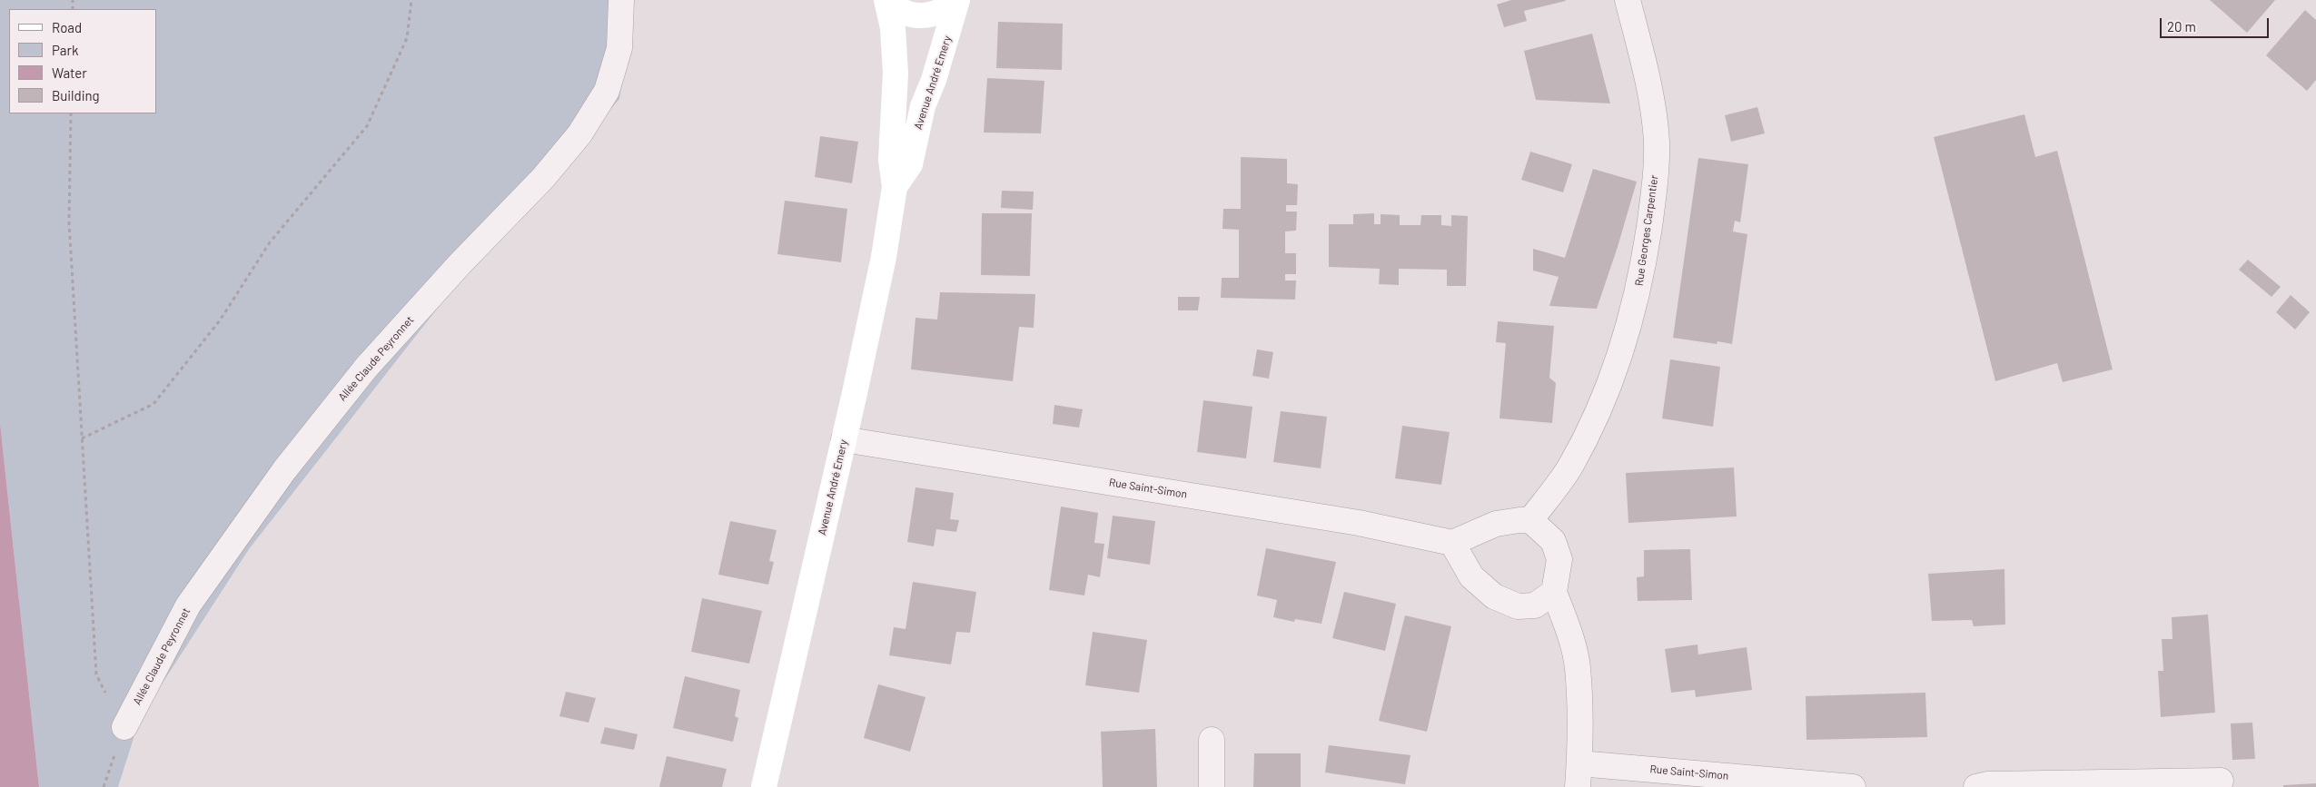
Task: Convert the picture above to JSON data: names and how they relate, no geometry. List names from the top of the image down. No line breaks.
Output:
{"streets":{"street":["Avenue André Emery","Rue Georges Carpentier","Allée Claude Peyronnet","Rue Saint-Simon"]},"crossings":[["Avenue André Emery","Rue Saint-Simon"],["Rue Georges Carpentier","Rue Saint-Simon"]],"legend":["Road","Park","Water","Building"],"scale_bar":"20 m"}
